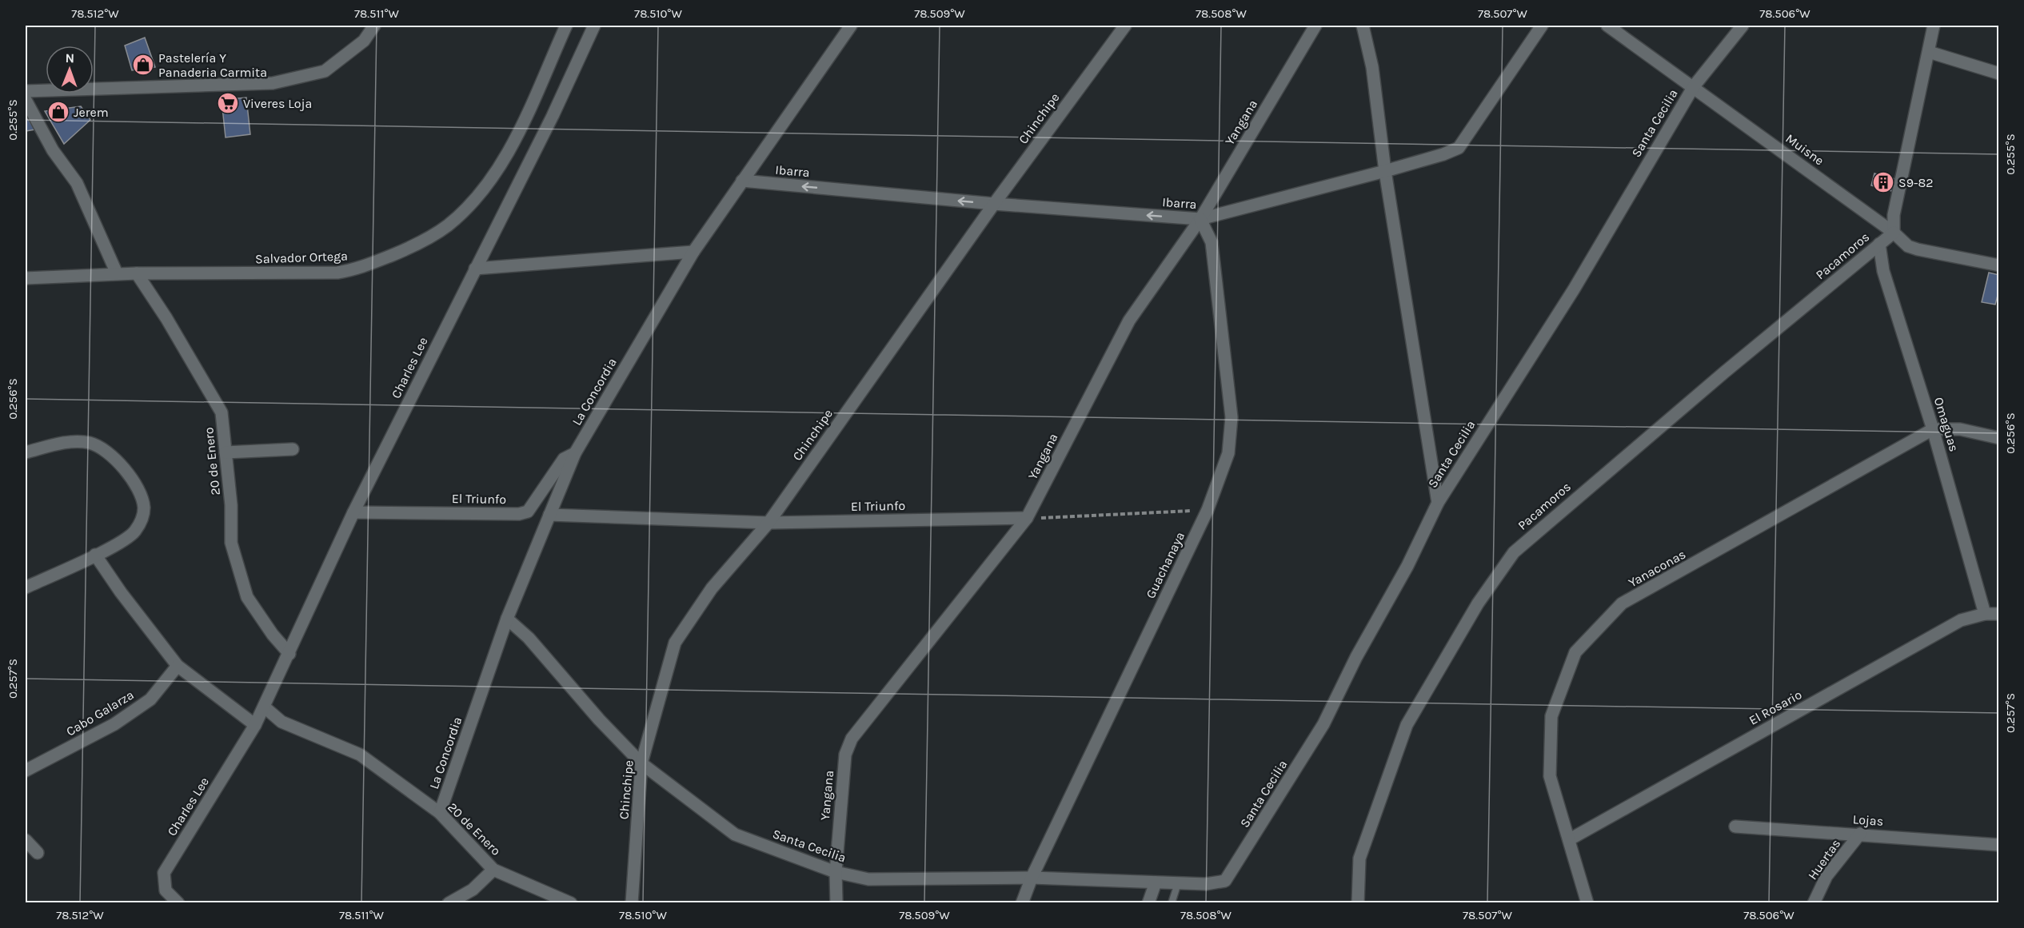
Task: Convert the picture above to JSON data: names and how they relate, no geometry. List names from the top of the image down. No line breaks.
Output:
{"streets":{"street":["Chinchipe","Yangana","Santa Cecilia","Muisne","Ibarra","Pacamoros","Salvador Ortega","Charles Lee","La Concordia","Omaguas","20 de Enero","El Triunfo","Guachanaya","Yanaconas","El Rosario","Cabo Galarza","Lojas","Huertas"]},"crossings":[["Chinchipe","Santa Cecilia"],["Chinchipe","Ibarra"],["Chinchipe","El Triunfo"],["Yangana","Santa Cecilia"],["Yangana","Ibarra"],["Yangana","El Triunfo"],["Yangana","Guachanaya"],["Santa Cecilia","Muisne"],["Santa Cecilia","La Concordia"],["Santa Cecilia","Guachanaya"],["Muisne","Pacamoros"],["Ibarra","La Concordia"],["Ibarra","Guachanaya"],["Pacamoros","Omaguas"],["Salvador Ortega","20 de Enero"],["Charles Lee","20 de Enero"],["Charles Lee","El Triunfo"],["La Concordia","20 de Enero"],["La Concordia","El Triunfo"],["Omaguas","Yanaconas"],["Omaguas","El Rosario"],["Yanaconas","El Rosario"],["Lojas","Huertas"]],"one_way":["Ibarra"],"places":{"shop":["Pastelería Y Panaderia Carmita","Jerem"],"supermarket":["Viveres Loja"],"building":["S9-82"]},"north":"top","coordinates":["78.512°W","78.511°W","78.510°W","78.509°W","78.508°W","78.507°W","78.506°W","0.255°S","0.256°S","0.257°S"]}
